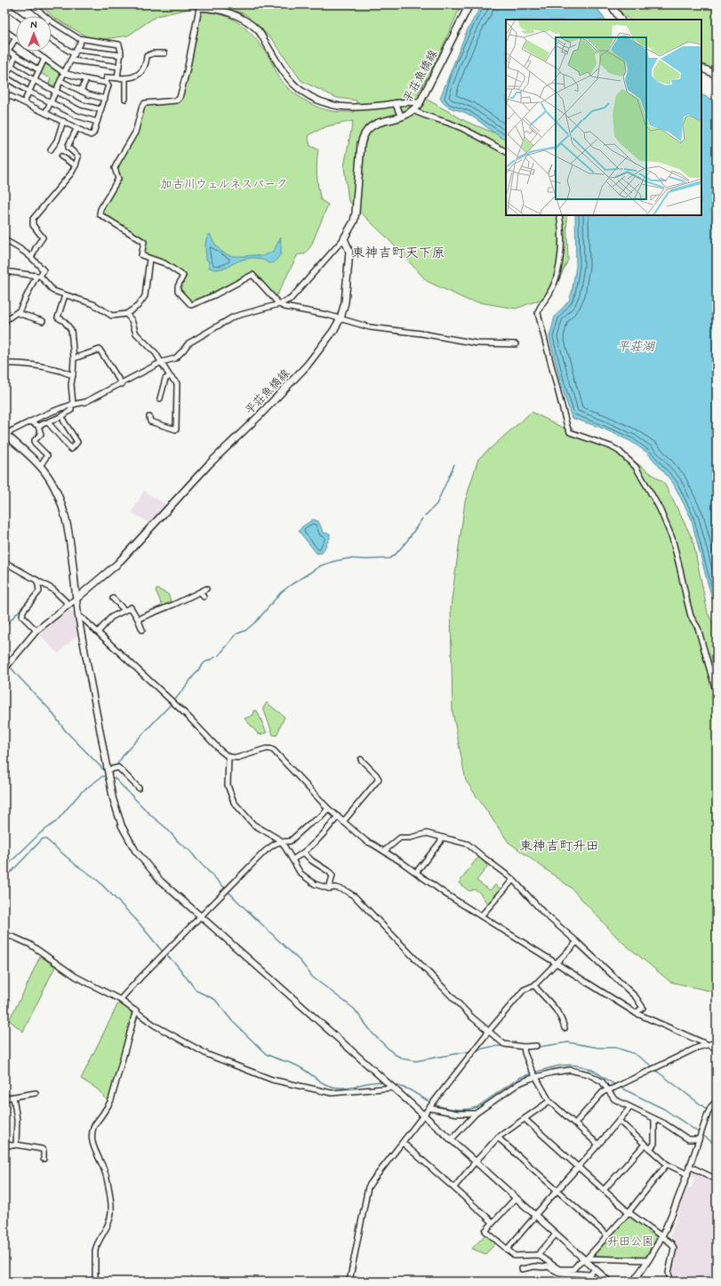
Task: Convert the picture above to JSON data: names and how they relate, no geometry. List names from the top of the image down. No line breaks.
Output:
{"streets":{"main road":["平荘魚橋線"]},"districts":["東神吉町天下原","東神吉町升田"],"water":["平荘湖"],"parks":["加古川ウェルネスパーク","升田公園"],"north":"top"}
